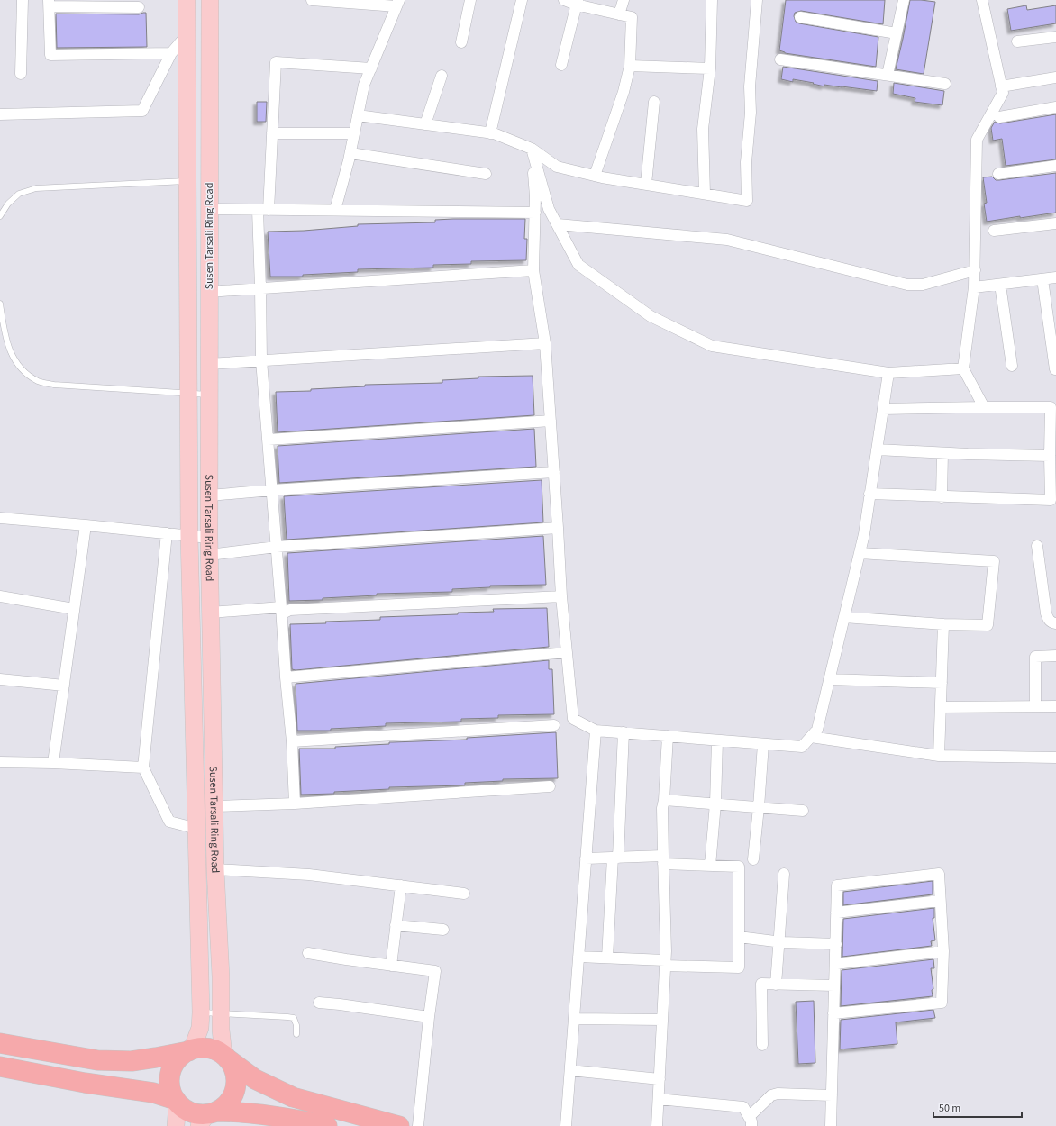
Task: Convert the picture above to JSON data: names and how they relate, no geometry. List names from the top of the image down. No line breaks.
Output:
{"streets":{"main road":["Susen Tarsali Ring Road"]},"scale_bar":"50 m"}
